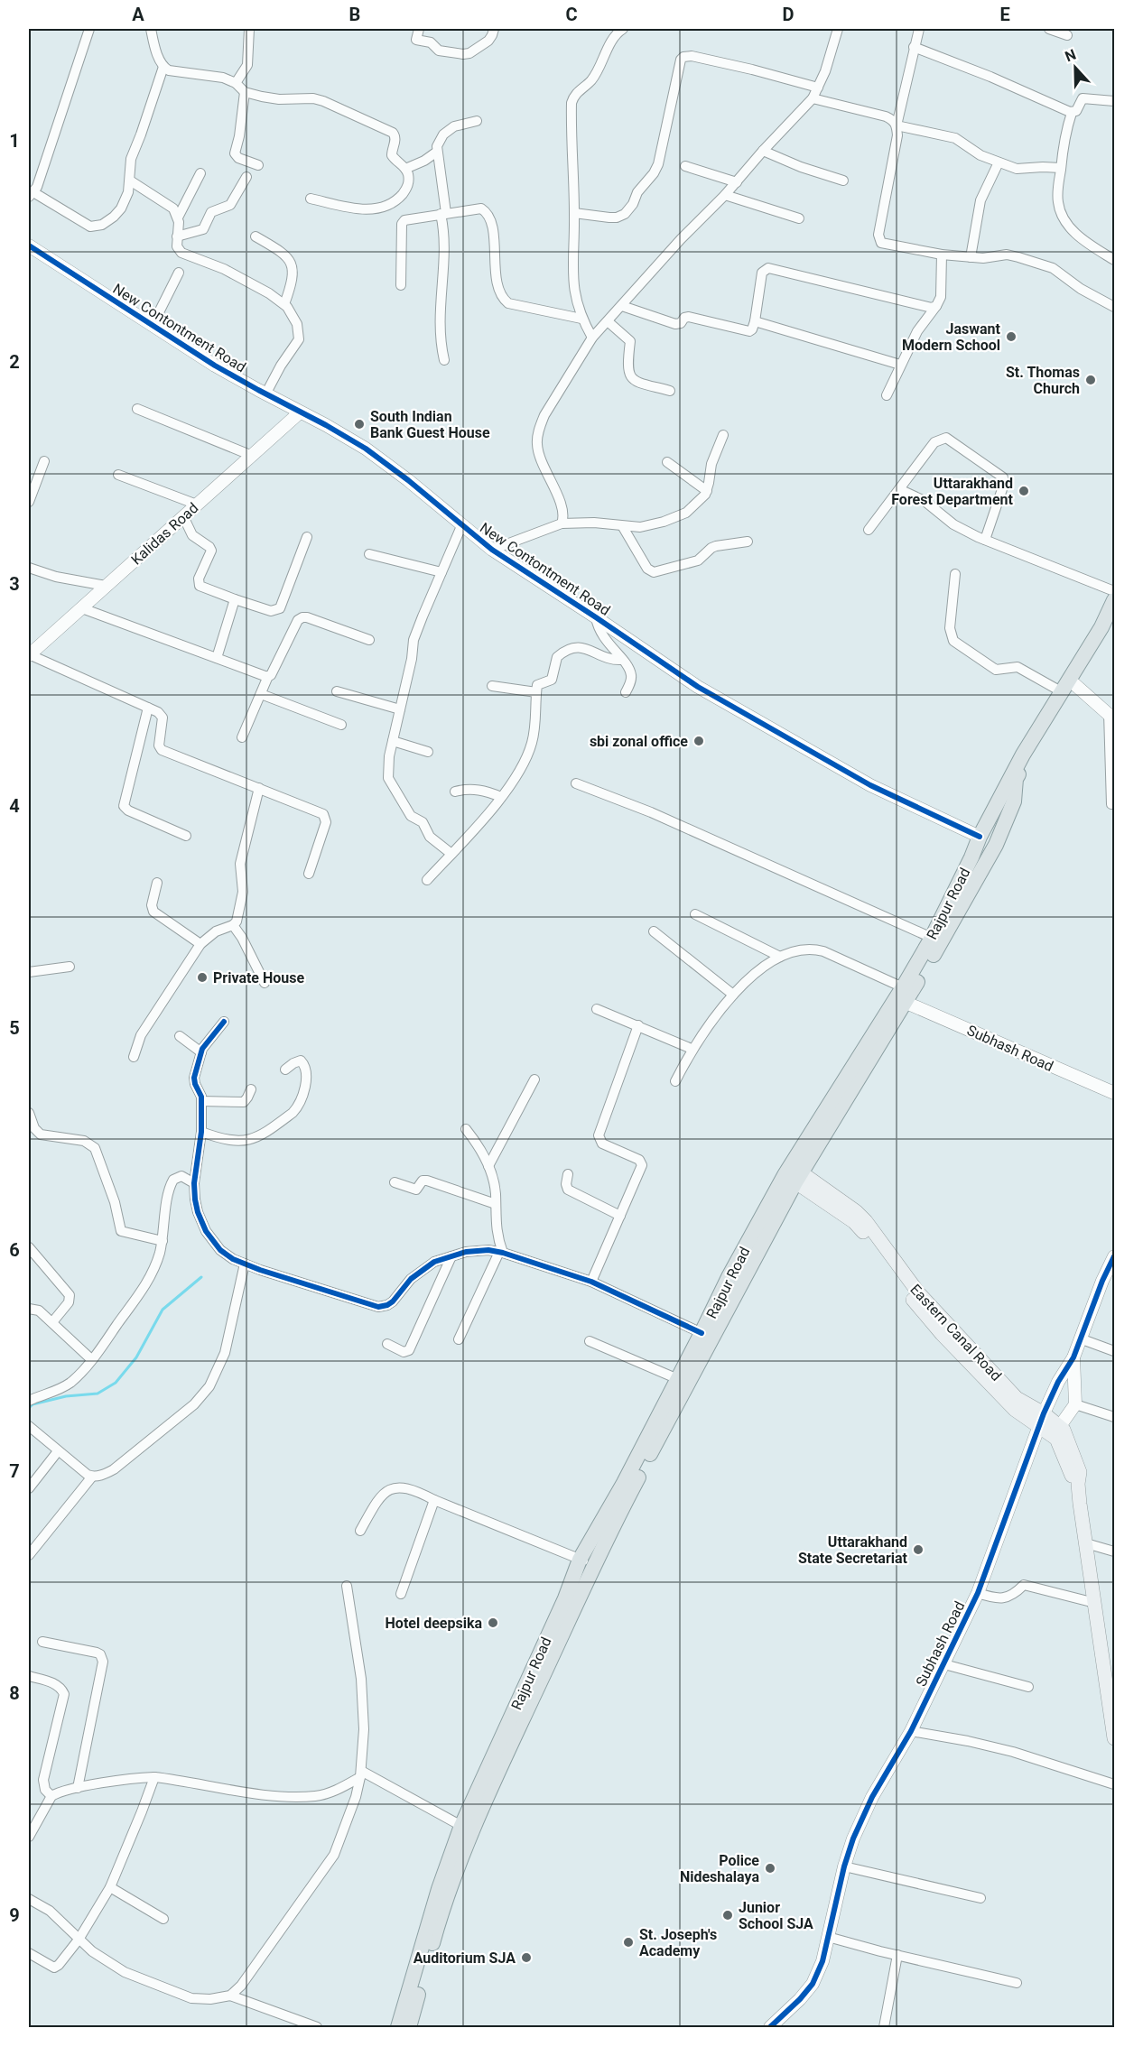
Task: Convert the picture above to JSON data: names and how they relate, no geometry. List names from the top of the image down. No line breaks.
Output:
{"streets":{"main road":["Rajpur Road","Eastern Canal Road"],"street":["New Contontment Road","Kalidas Road","Subhash Road"]},"crossings":[["New Contontment Road","Kalidas Road"],["New Contontment Road","Rajpur Road"],["Rajpur Road","Subhash Road"],["Rajpur Road","Eastern Canal Road"],["Subhash Road","Eastern Canal Road"]],"places":["Jaswant Modern School","St. Thomas Church","South Indian Bank Guest House","Uttarakhand Forest Department","sbi zonal office","Private House","Uttarakhand State Secretariat","Hotel deepsika","Police Nideshalaya","Junior School SJA","St. Joseph's Academy","Auditorium SJA"],"north":"top","grid":{"columns":["A","B","C","D","E"],"rows":["1","2","3","4","5","6","7","8","9"]}}
